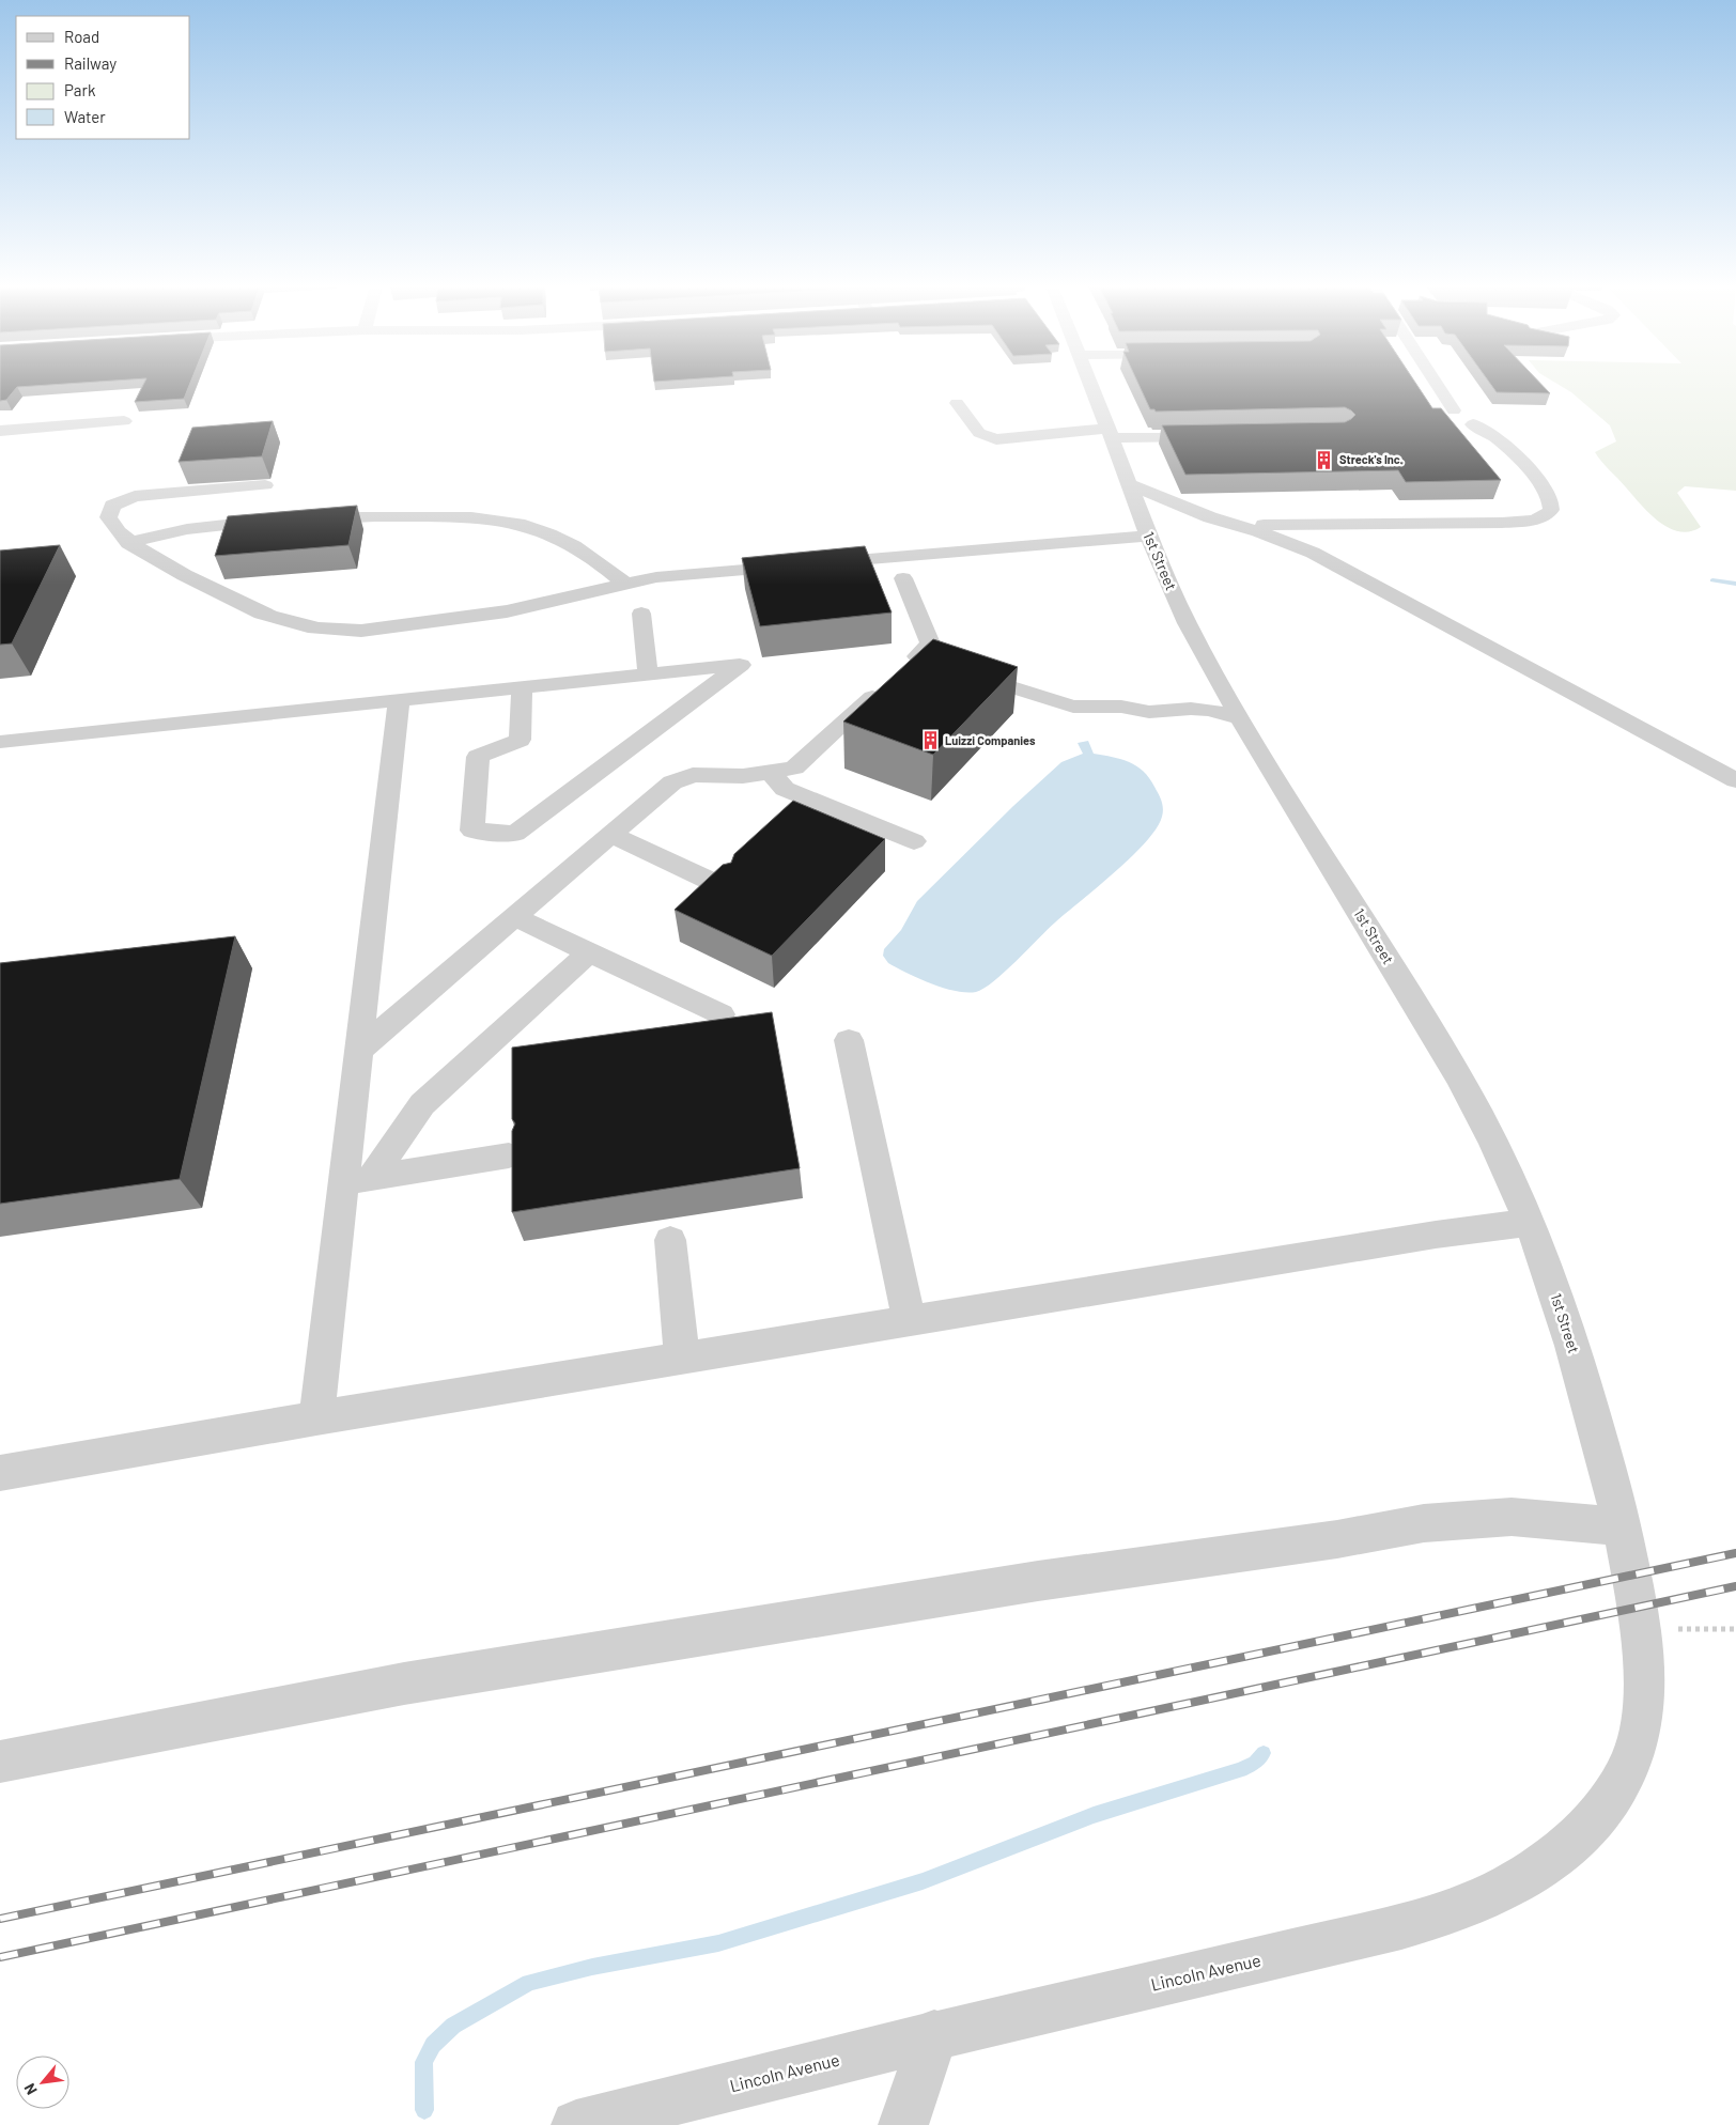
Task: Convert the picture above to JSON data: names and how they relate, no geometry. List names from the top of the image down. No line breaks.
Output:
{"streets":{"street":["1st Street","Lincoln Avenue"]},"crossings":[["1st Street","Lincoln Avenue"]],"places":{"building":["Streck's Inc.","Luizzi Companies"]},"legend":["Road","Railway","Park","Water"],"north":"bottom left"}
